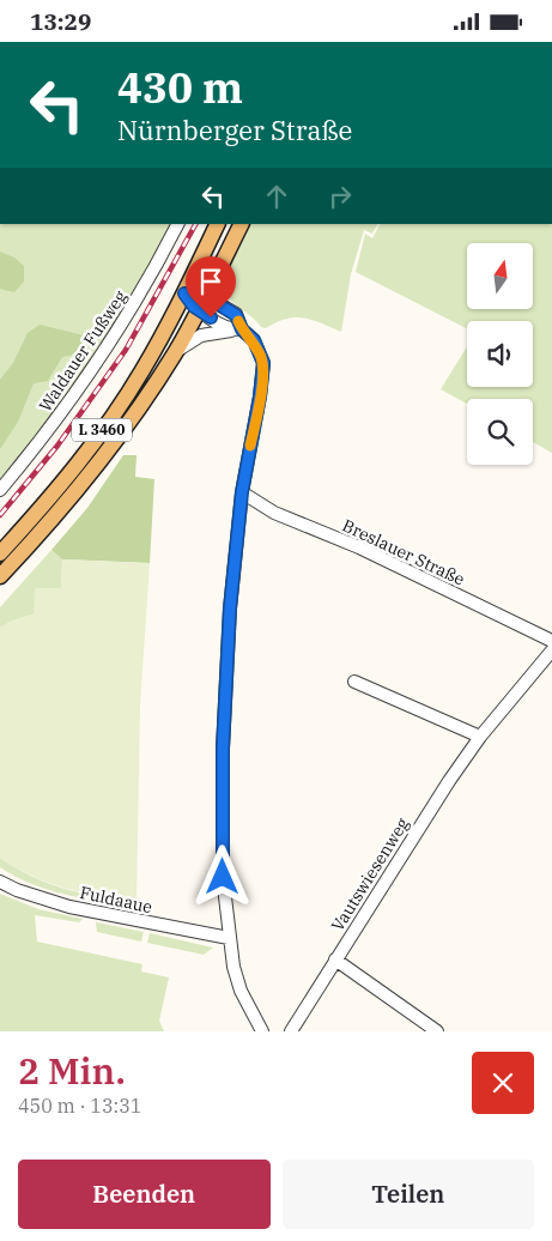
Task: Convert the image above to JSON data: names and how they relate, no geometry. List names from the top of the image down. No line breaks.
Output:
{"streets":{"main road":["L 3460"],"street":["Waldauer Fußweg","Breslauer Straße","Vautswiesenweg","Fuldaaue"]},"north":"top","page":{"status":"13:29","turn":["430 m","Nürnberger Straße"],"heading":["2 Min.","450 m · 13:31"],"buttons":["Beenden","Teilen"]}}
